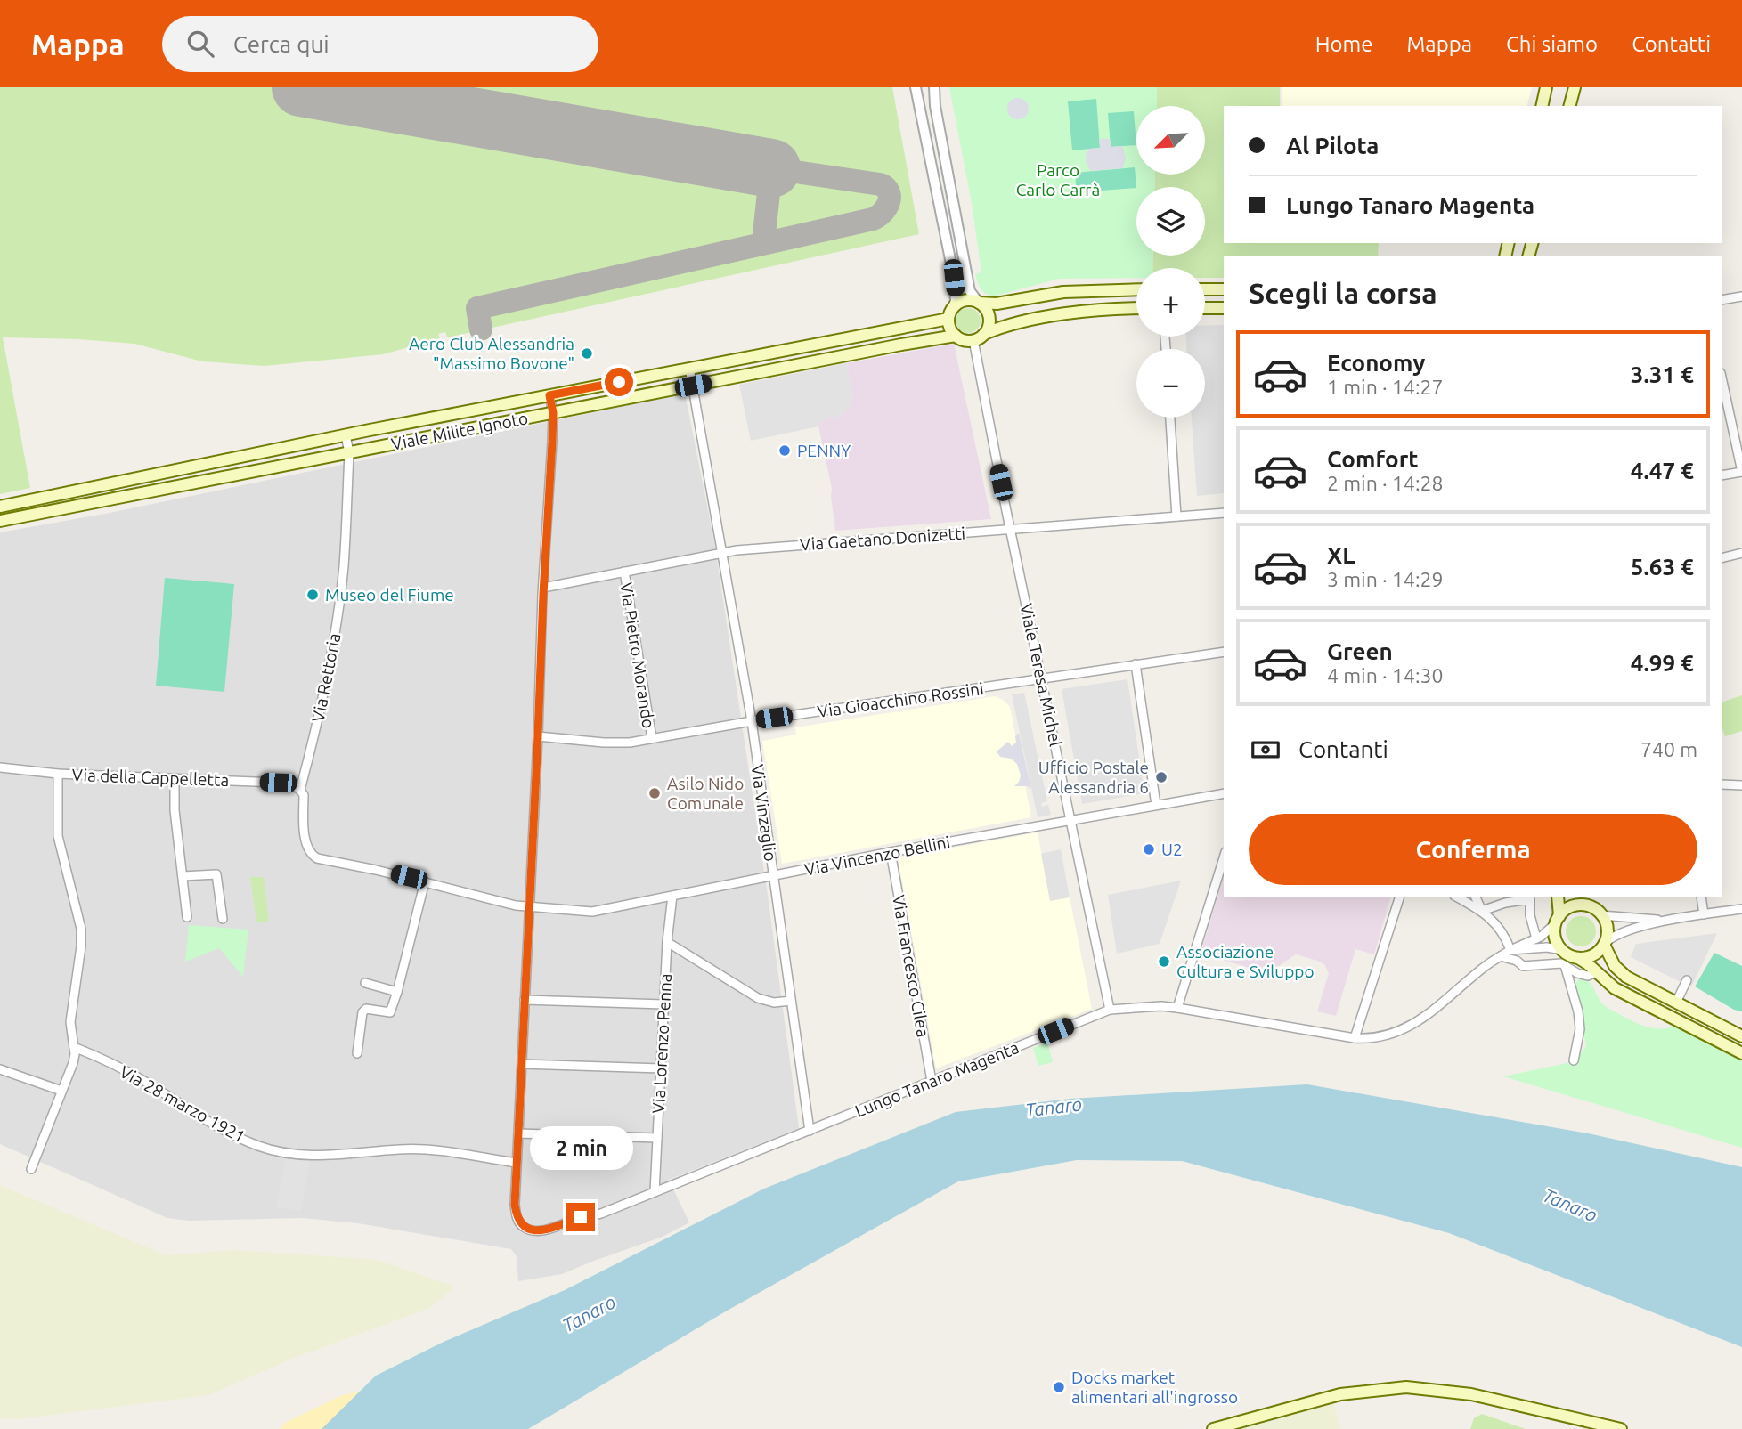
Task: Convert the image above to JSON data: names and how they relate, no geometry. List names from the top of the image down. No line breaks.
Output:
{"streets":{"main road":["Viale Milite Ignoto"],"street":["Via Gaetano Donizetti","Via Pietro Morando","Viale Teresa Michel","Via Rettoria","Via Gioacchino Rossini","Via della Cappelletta","Via Vinzaglio","Via Vincenzo Bellini","Via Francesco Cilea","Via Lorenzo Penna","Lungo Tanaro Magenta","Via 28 marzo 1921"]},"crossings":[["Viale Milite Ignoto","Viale Teresa Michel"],["Viale Milite Ignoto","Via Rettoria"],["Viale Milite Ignoto","Via Vinzaglio"],["Via Gaetano Donizetti","Via Pietro Morando"],["Via Gaetano Donizetti","Viale Teresa Michel"],["Via Gaetano Donizetti","Via Vinzaglio"],["Via Pietro Morando","Via Gioacchino Rossini"],["Viale Teresa Michel","Via Gioacchino Rossini"],["Viale Teresa Michel","Via Vincenzo Bellini"],["Viale Teresa Michel","Lungo Tanaro Magenta"],["Via Rettoria","Via della Cappelletta"],["Via Rettoria","Via Vincenzo Bellini"],["Via Gioacchino Rossini","Via Vinzaglio"],["Via della Cappelletta","Via Vincenzo Bellini"],["Via Vinzaglio","Via Vincenzo Bellini"],["Via Vinzaglio","Lungo Tanaro Magenta"],["Via Vincenzo Bellini","Via Francesco Cilea"],["Via Vincenzo Bellini","Via Lorenzo Penna"],["Via Francesco Cilea","Lungo Tanaro Magenta"],["Via Lorenzo Penna","Lungo Tanaro Magenta"],["Lungo Tanaro Magenta","Via 28 marzo 1921"]],"water":["Tanaro"],"parks":["Parco Carlo Carrà"],"places":["Aero Club Alessandria \"Massimo Bovone\"","PENNY","Museo del Fiume","Ufficio Postale Alessandria 6","Asilo Nido Comunale","U2","Associazione Cultura e Sviluppo","Docks market alimentari all'ingrosso"],"north":"bottom left","page":{"header":"Mappa","search":"Cerca qui","nav":["Home","Mappa","Chi siamo","Contatti"],"map_buttons":["+","−"],"banner":["Al Pilota","Lungo Tanaro Magenta"],"heading":"Scegli la corsa","list":[{"name":"Economy","note":"1 min · 14:27","value":"3.31 €"},{"name":"Comfort","note":"2 min · 14:28","value":"4.47 €"},{"name":"XL","note":"3 min · 14:29","value":"5.63 €"},{"name":"Green","note":"4 min · 14:30","value":"4.99 €"}],"pay":["Contanti","740 m"],"buttons":"Conferma","bubble":"2 min"}}
